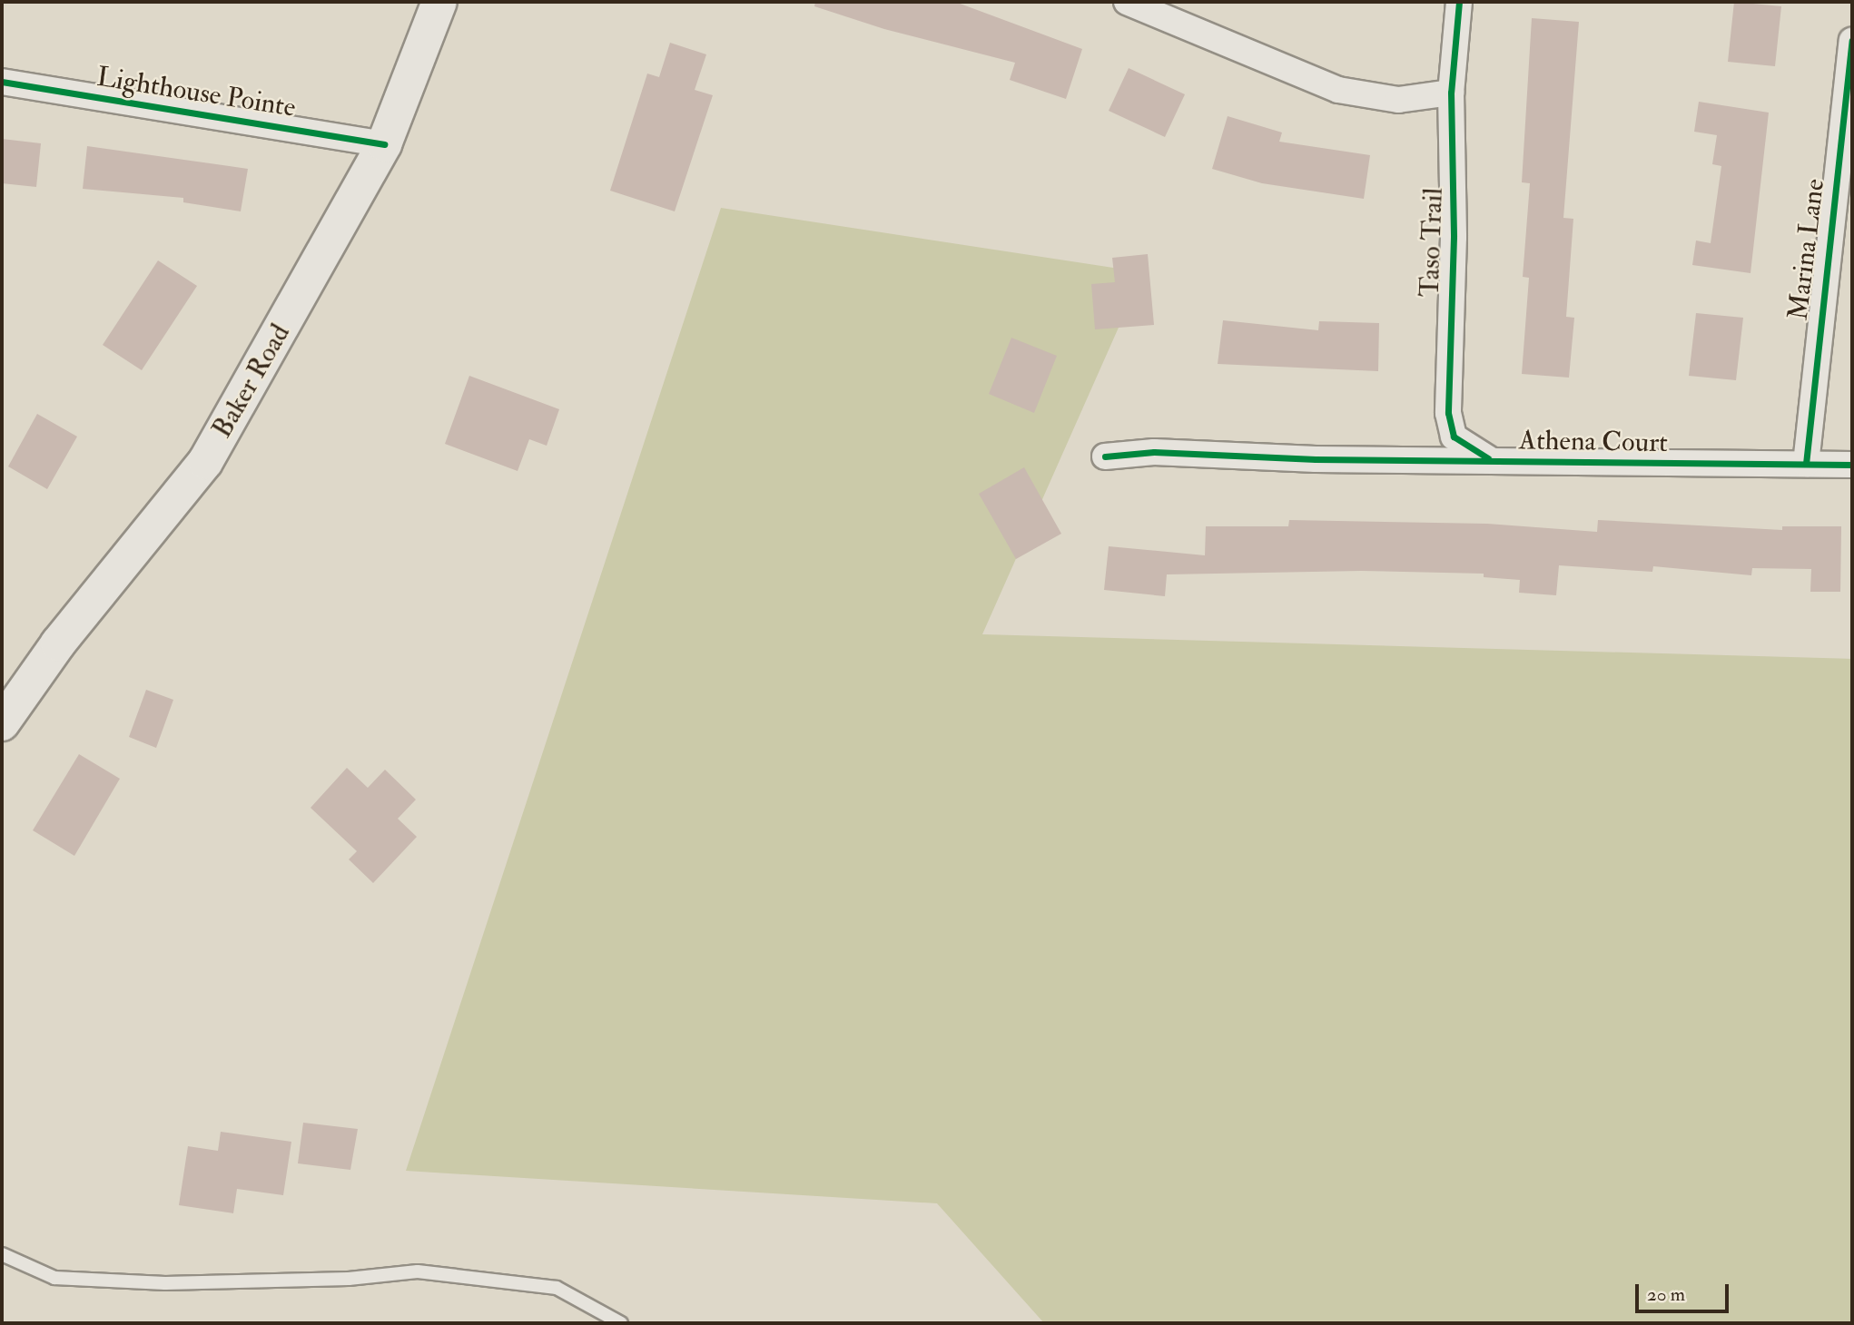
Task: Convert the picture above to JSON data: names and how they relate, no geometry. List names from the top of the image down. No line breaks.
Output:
{"streets":{"main road":["Baker Road"],"street":["Lighthouse Pointe","Taso Trail","Marina Lane","Athena Court"]},"crossings":[["Lighthouse Pointe","Baker Road"],["Taso Trail","Athena Court"],["Marina Lane","Athena Court"]],"scale_bar":"20 m"}
